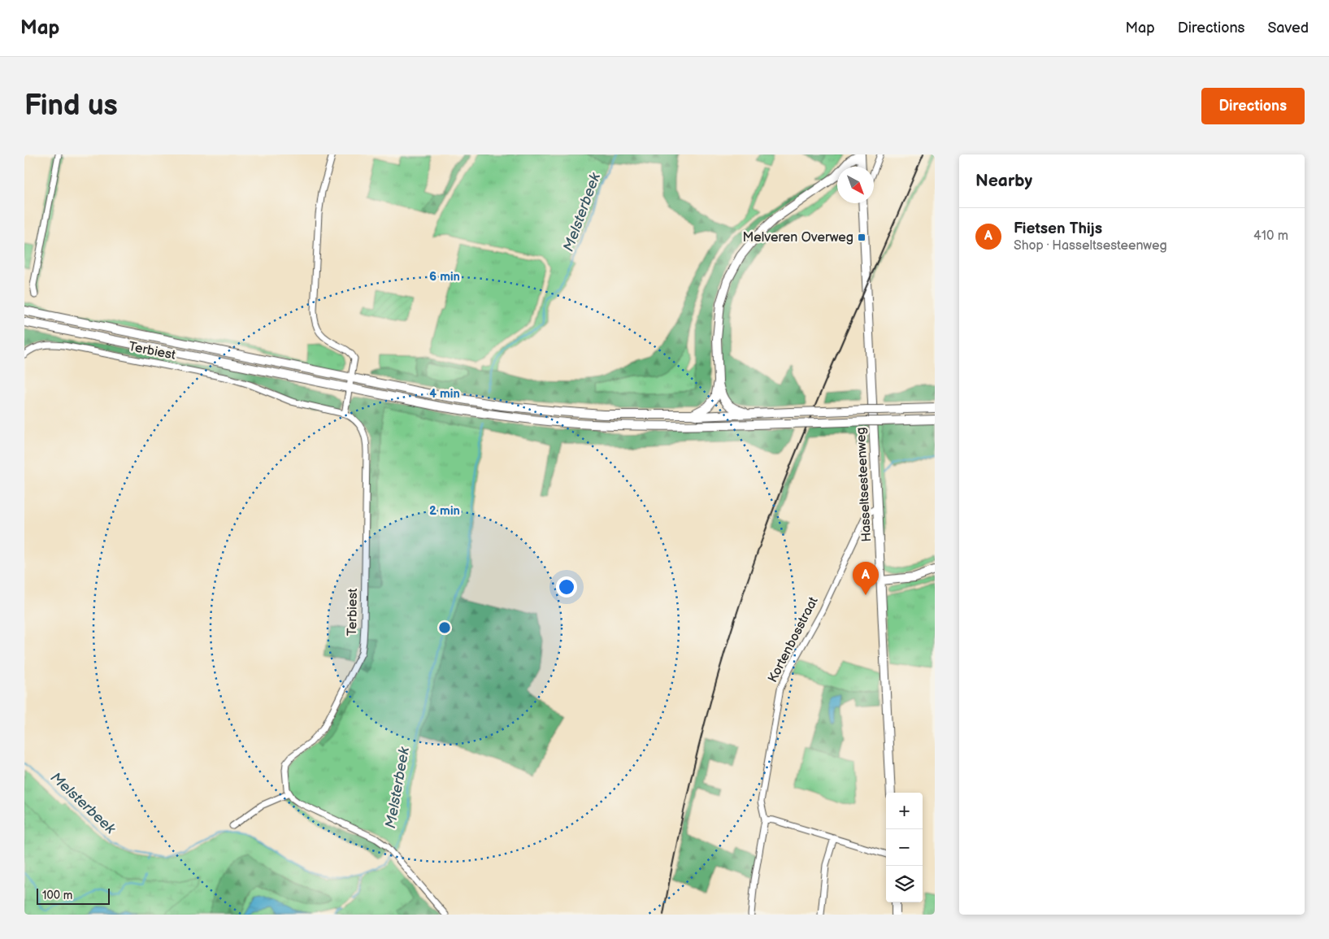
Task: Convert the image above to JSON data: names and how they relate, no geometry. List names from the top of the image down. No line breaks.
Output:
{"streets":{"main road":["Hasseltsesteenweg"],"street":["Terbiest","Kortenbosstraat"]},"crossings":[["Hasseltsesteenweg","Kortenbosstraat"]],"water":["Melsterbeek"],"places":{"transit":["Melveren Overweg"]},"scale_bar":"100 m","north":"bottom right","page":{"header":"Map","nav":["Map","Directions","Saved"],"buttons":"Directions","title":"Find us","heading":"Nearby","list":[{"mark":"A","name":"Fietsen Thijs","note":"Shop · Hasseltsesteenweg","value":"410 m"}],"pins":"A","map_buttons":["+","−"],"scale":"100 m"},"rings":["6 min","4 min","2 min"]}
